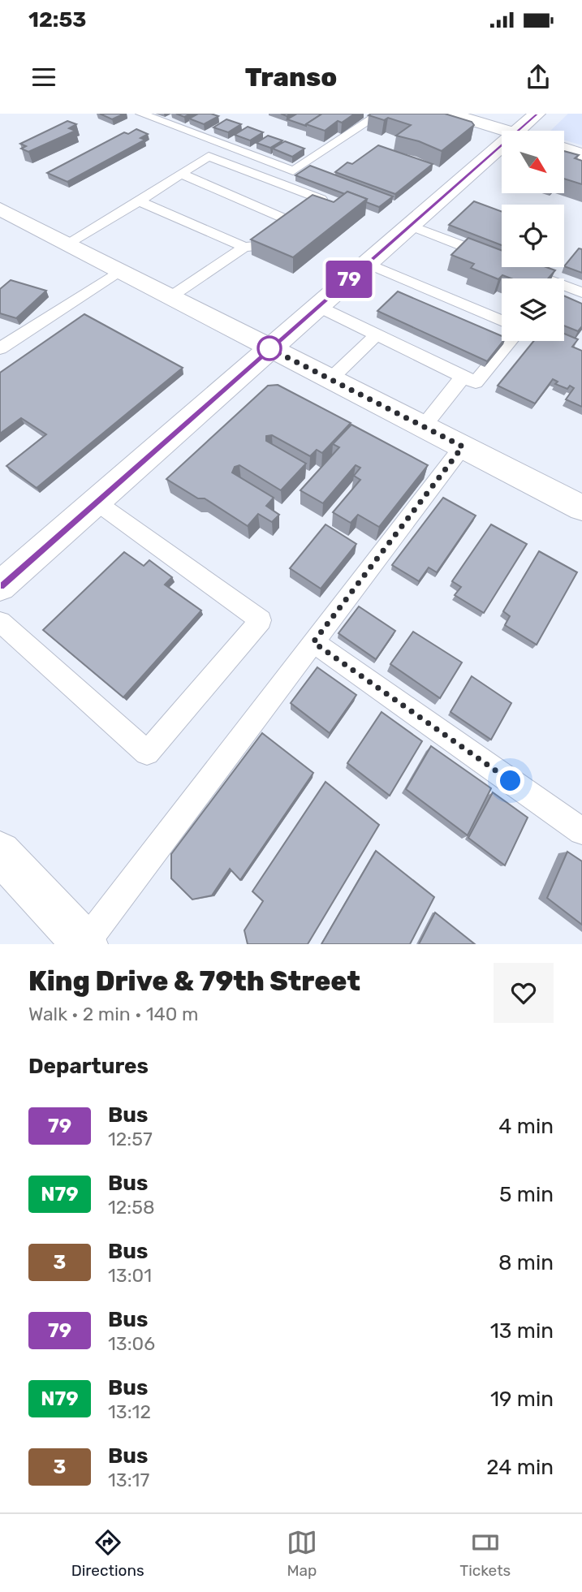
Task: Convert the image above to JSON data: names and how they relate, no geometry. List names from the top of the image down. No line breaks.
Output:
{"lines":["bus line 79"],"north":"bottom right","page":{"status":"12:53","header":"Transo","on_map":"79","heading":[["King Drive & 79th Street","Walk · 2 min · 140 m"],"Departures"],"list":[{"mark":"79","name":"Bus","note":"12:57","value":"4 min"},{"mark":"N79","name":"Bus","note":"12:58","value":"5 min"},{"mark":"3","name":"Bus","note":"13:01","value":"8 min"},{"mark":"79","name":"Bus","note":"13:06","value":"13 min"},{"mark":"N79","name":"Bus","note":"13:12","value":"19 min"},{"mark":"3","name":"Bus","note":"13:17","value":"24 min"}],"tabs":["Directions","Map","Tickets"]}}
